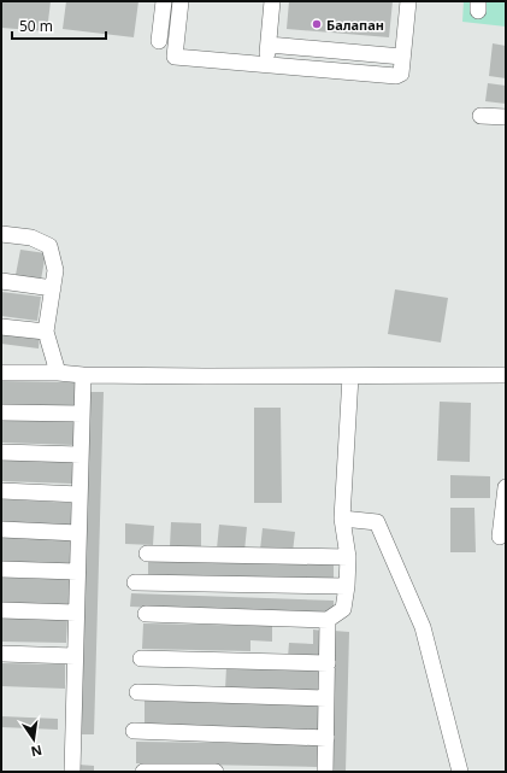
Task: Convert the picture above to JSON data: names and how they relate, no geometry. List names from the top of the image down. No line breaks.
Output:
{"places":["Балапан"],"scale_bar":"50 m","north":"bottom"}
